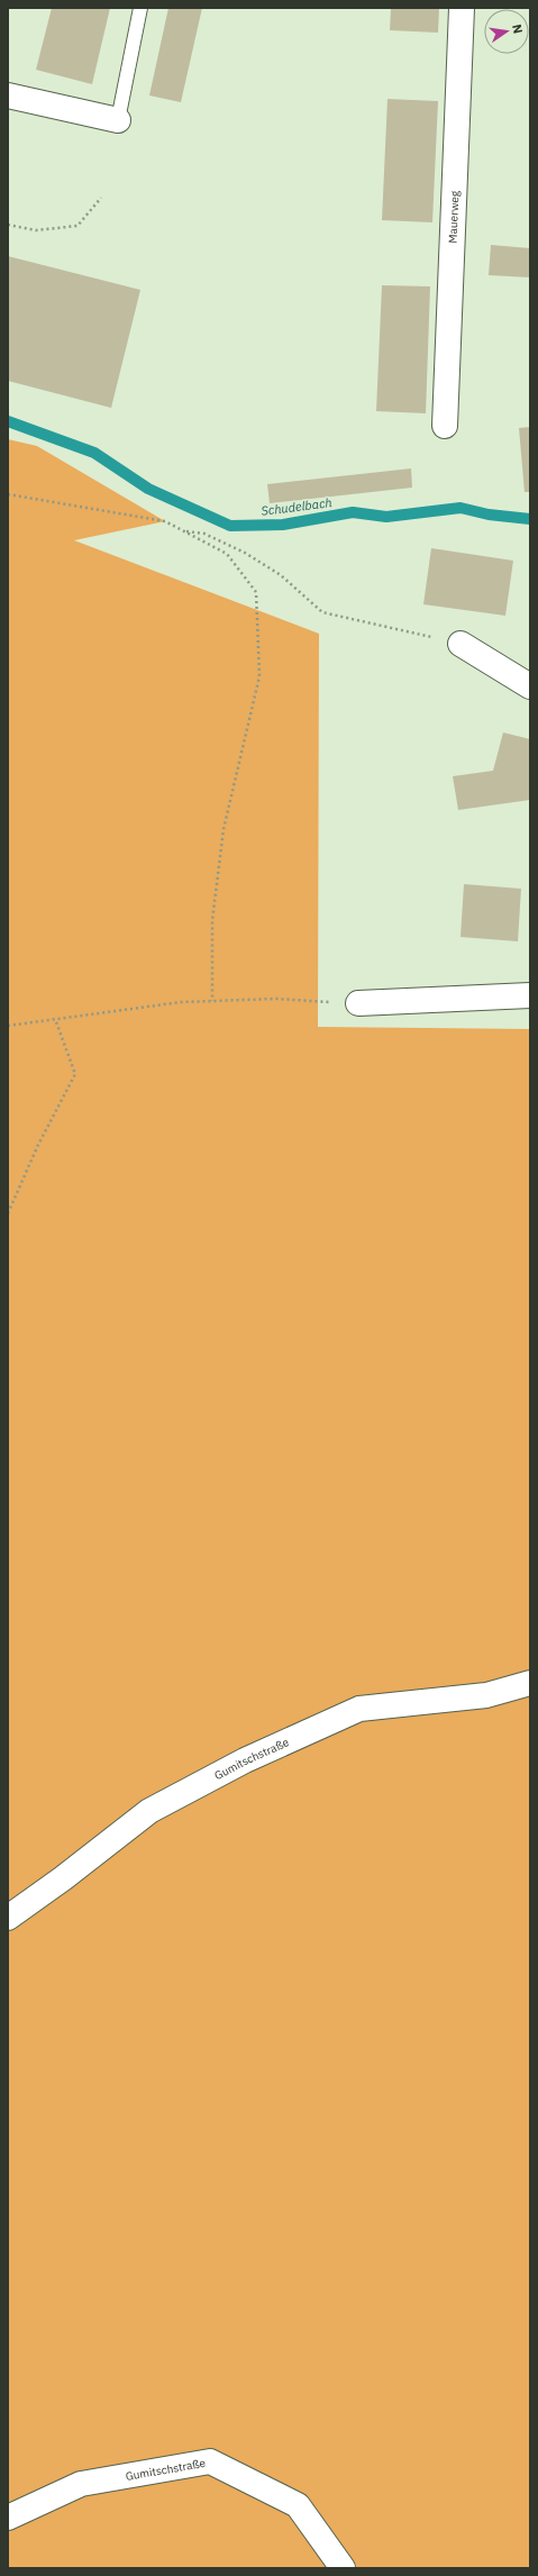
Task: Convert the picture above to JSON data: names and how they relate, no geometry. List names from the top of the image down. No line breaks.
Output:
{"streets":{"street":["Mauerweg","Gumitschstraße"]},"water":["Schudelbach"],"north":"right"}
